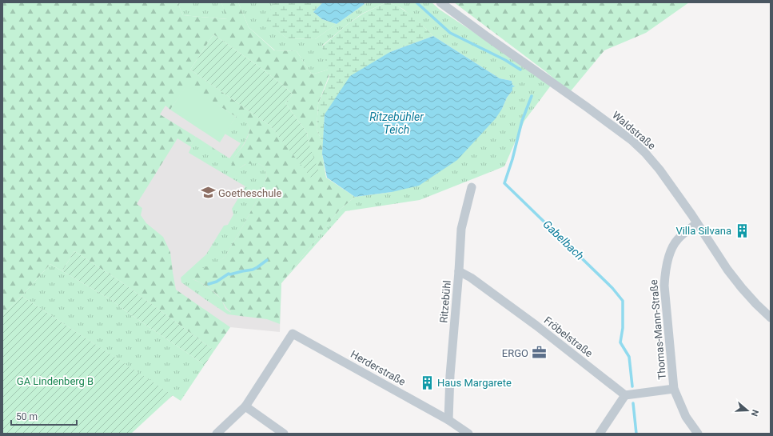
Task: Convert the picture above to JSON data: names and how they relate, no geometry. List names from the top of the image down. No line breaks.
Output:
{"streets":{"street":["Waldstraße","Ritzebühl","Thomas-Mann-Straße","Fröbelstraße","Herderstraße"]},"crossings":[["Waldstraße","Thomas-Mann-Straße"],["Ritzebühl","Fröbelstraße"],["Ritzebühl","Herderstraße"],["Thomas-Mann-Straße","Fröbelstraße"]],"water":["Ritzebühler Teich","Gabelbach"],"parks":["GA Lindenberg B"],"places":{"school or university":["Goetheschule"],"building":["Villa Silvana","Haus Margarete"],"office":["ERGO"]},"scale_bar":"50 m","north":"right"}
